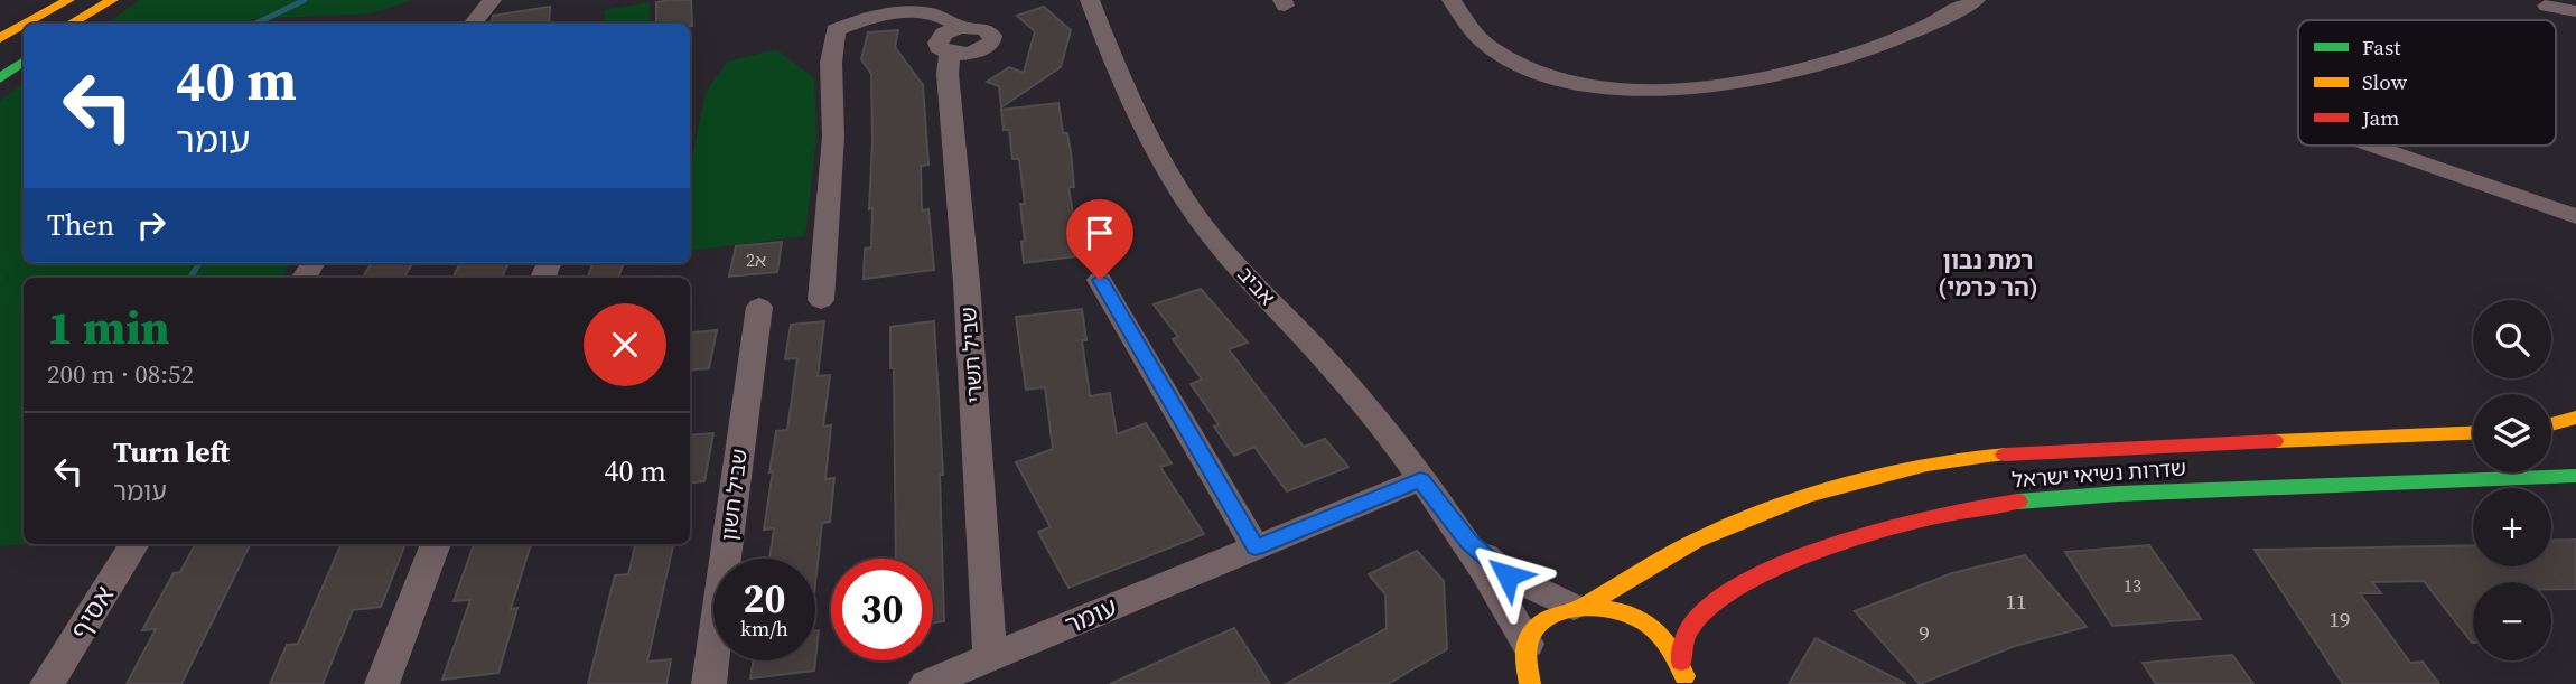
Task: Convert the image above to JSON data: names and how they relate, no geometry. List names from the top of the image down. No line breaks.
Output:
{"streets":{"street":["אביב","שביל תשרי","שדרות נשיאי ישראל","שביל חשון","אסיף","עומר"]},"crossings":[["אביב","שדרות נשיאי ישראל"],["אביב","עומר"],["שביל תשרי","עומר"]],"districts":["רמת נבון (הר כרמי)"],"house_numbers":["2א","13","11","19","9"],"legend":["Fast","Slow","Jam"],"page":{"turn":["40 m","עומר"],"then":"Then","heading":["1 min","200 m · 08:52"],"map_buttons":["+","−"],"list":[{"name":"Turn left","note":"עומר","value":"40 m"}],"speed":"20 km/h","limit":"30"}}
